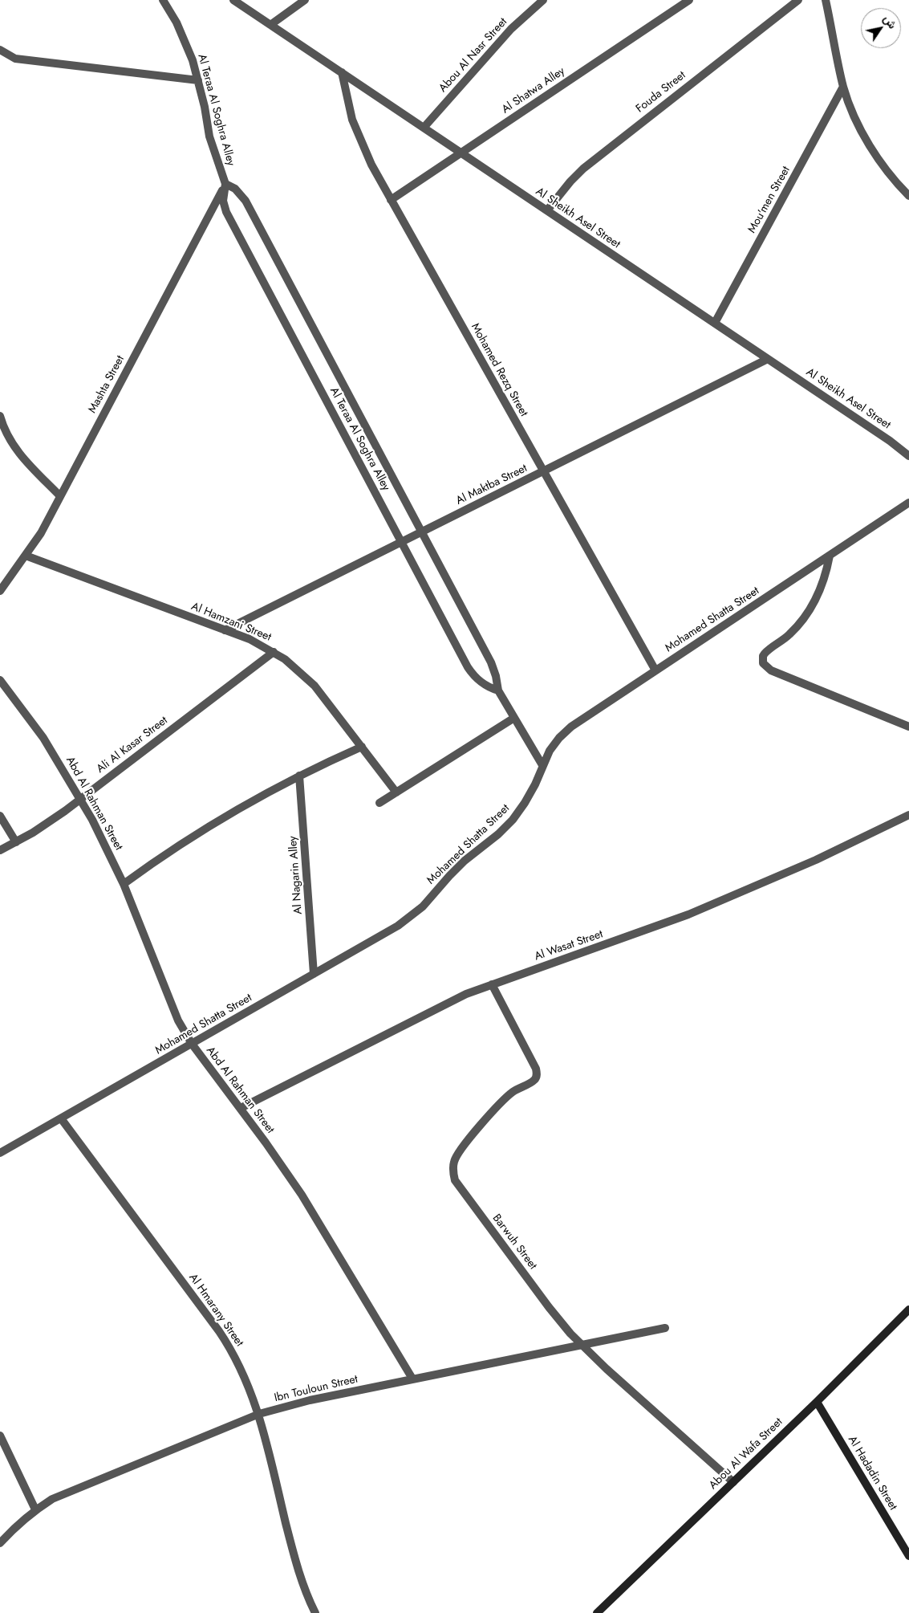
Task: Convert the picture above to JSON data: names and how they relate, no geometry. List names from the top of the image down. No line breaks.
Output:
{"streets":{"street":["Abou Al Nasr Street","Al Shatwa Alley","Fouda Street","Al Teraa Al Soghra Alley","Mou'men Street","Al Sheikh Asel Street","Mohamed Rezq Street","Mashta Street","Al Maktba Street","Mohamed Shatta Street","Al Hamzani Street","Ali Al Kasar Street","Abd Al Rahman Street","Al Nagarin Alley","Al Wasat Street","Barwuh Street","Al Hmarany Street","Ibn Touloun Street","Abou Al Wafa Street","Al Hadadin Street"]},"crossings":[["Abou Al Nasr Street","Al Sheikh Asel Street"],["Al Shatwa Alley","Al Sheikh Asel Street"],["Al Shatwa Alley","Mohamed Rezq Street"],["Fouda Street","Al Sheikh Asel Street"],["Al Teraa Al Soghra Alley","Mashta Street"],["Al Teraa Al Soghra Alley","Al Maktba Street"],["Al Teraa Al Soghra Alley","Mohamed Shatta Street"],["Mou'men Street","Al Sheikh Asel Street"],["Al Sheikh Asel Street","Mohamed Rezq Street"],["Al Sheikh Asel Street","Al Maktba Street"],["Mohamed Rezq Street","Al Maktba Street"],["Mohamed Rezq Street","Mohamed Shatta Street"],["Mashta Street","Al Hamzani Street"],["Al Maktba Street","Al Hamzani Street"],["Mohamed Shatta Street","Abd Al Rahman Street"],["Mohamed Shatta Street","Al Nagarin Alley"],["Mohamed Shatta Street","Al Hmarany Street"],["Al Hamzani Street","Ali Al Kasar Street"],["Ali Al Kasar Street","Abd Al Rahman Street"],["Abd Al Rahman Street","Al Wasat Street"],["Abd Al Rahman Street","Ibn Touloun Street"],["Al Wasat Street","Barwuh Street"],["Barwuh Street","Ibn Touloun Street"],["Barwuh Street","Abou Al Wafa Street"],["Al Hmarany Street","Ibn Touloun Street"],["Abou Al Wafa Street","Al Hadadin Street"]],"north":"top right"}
